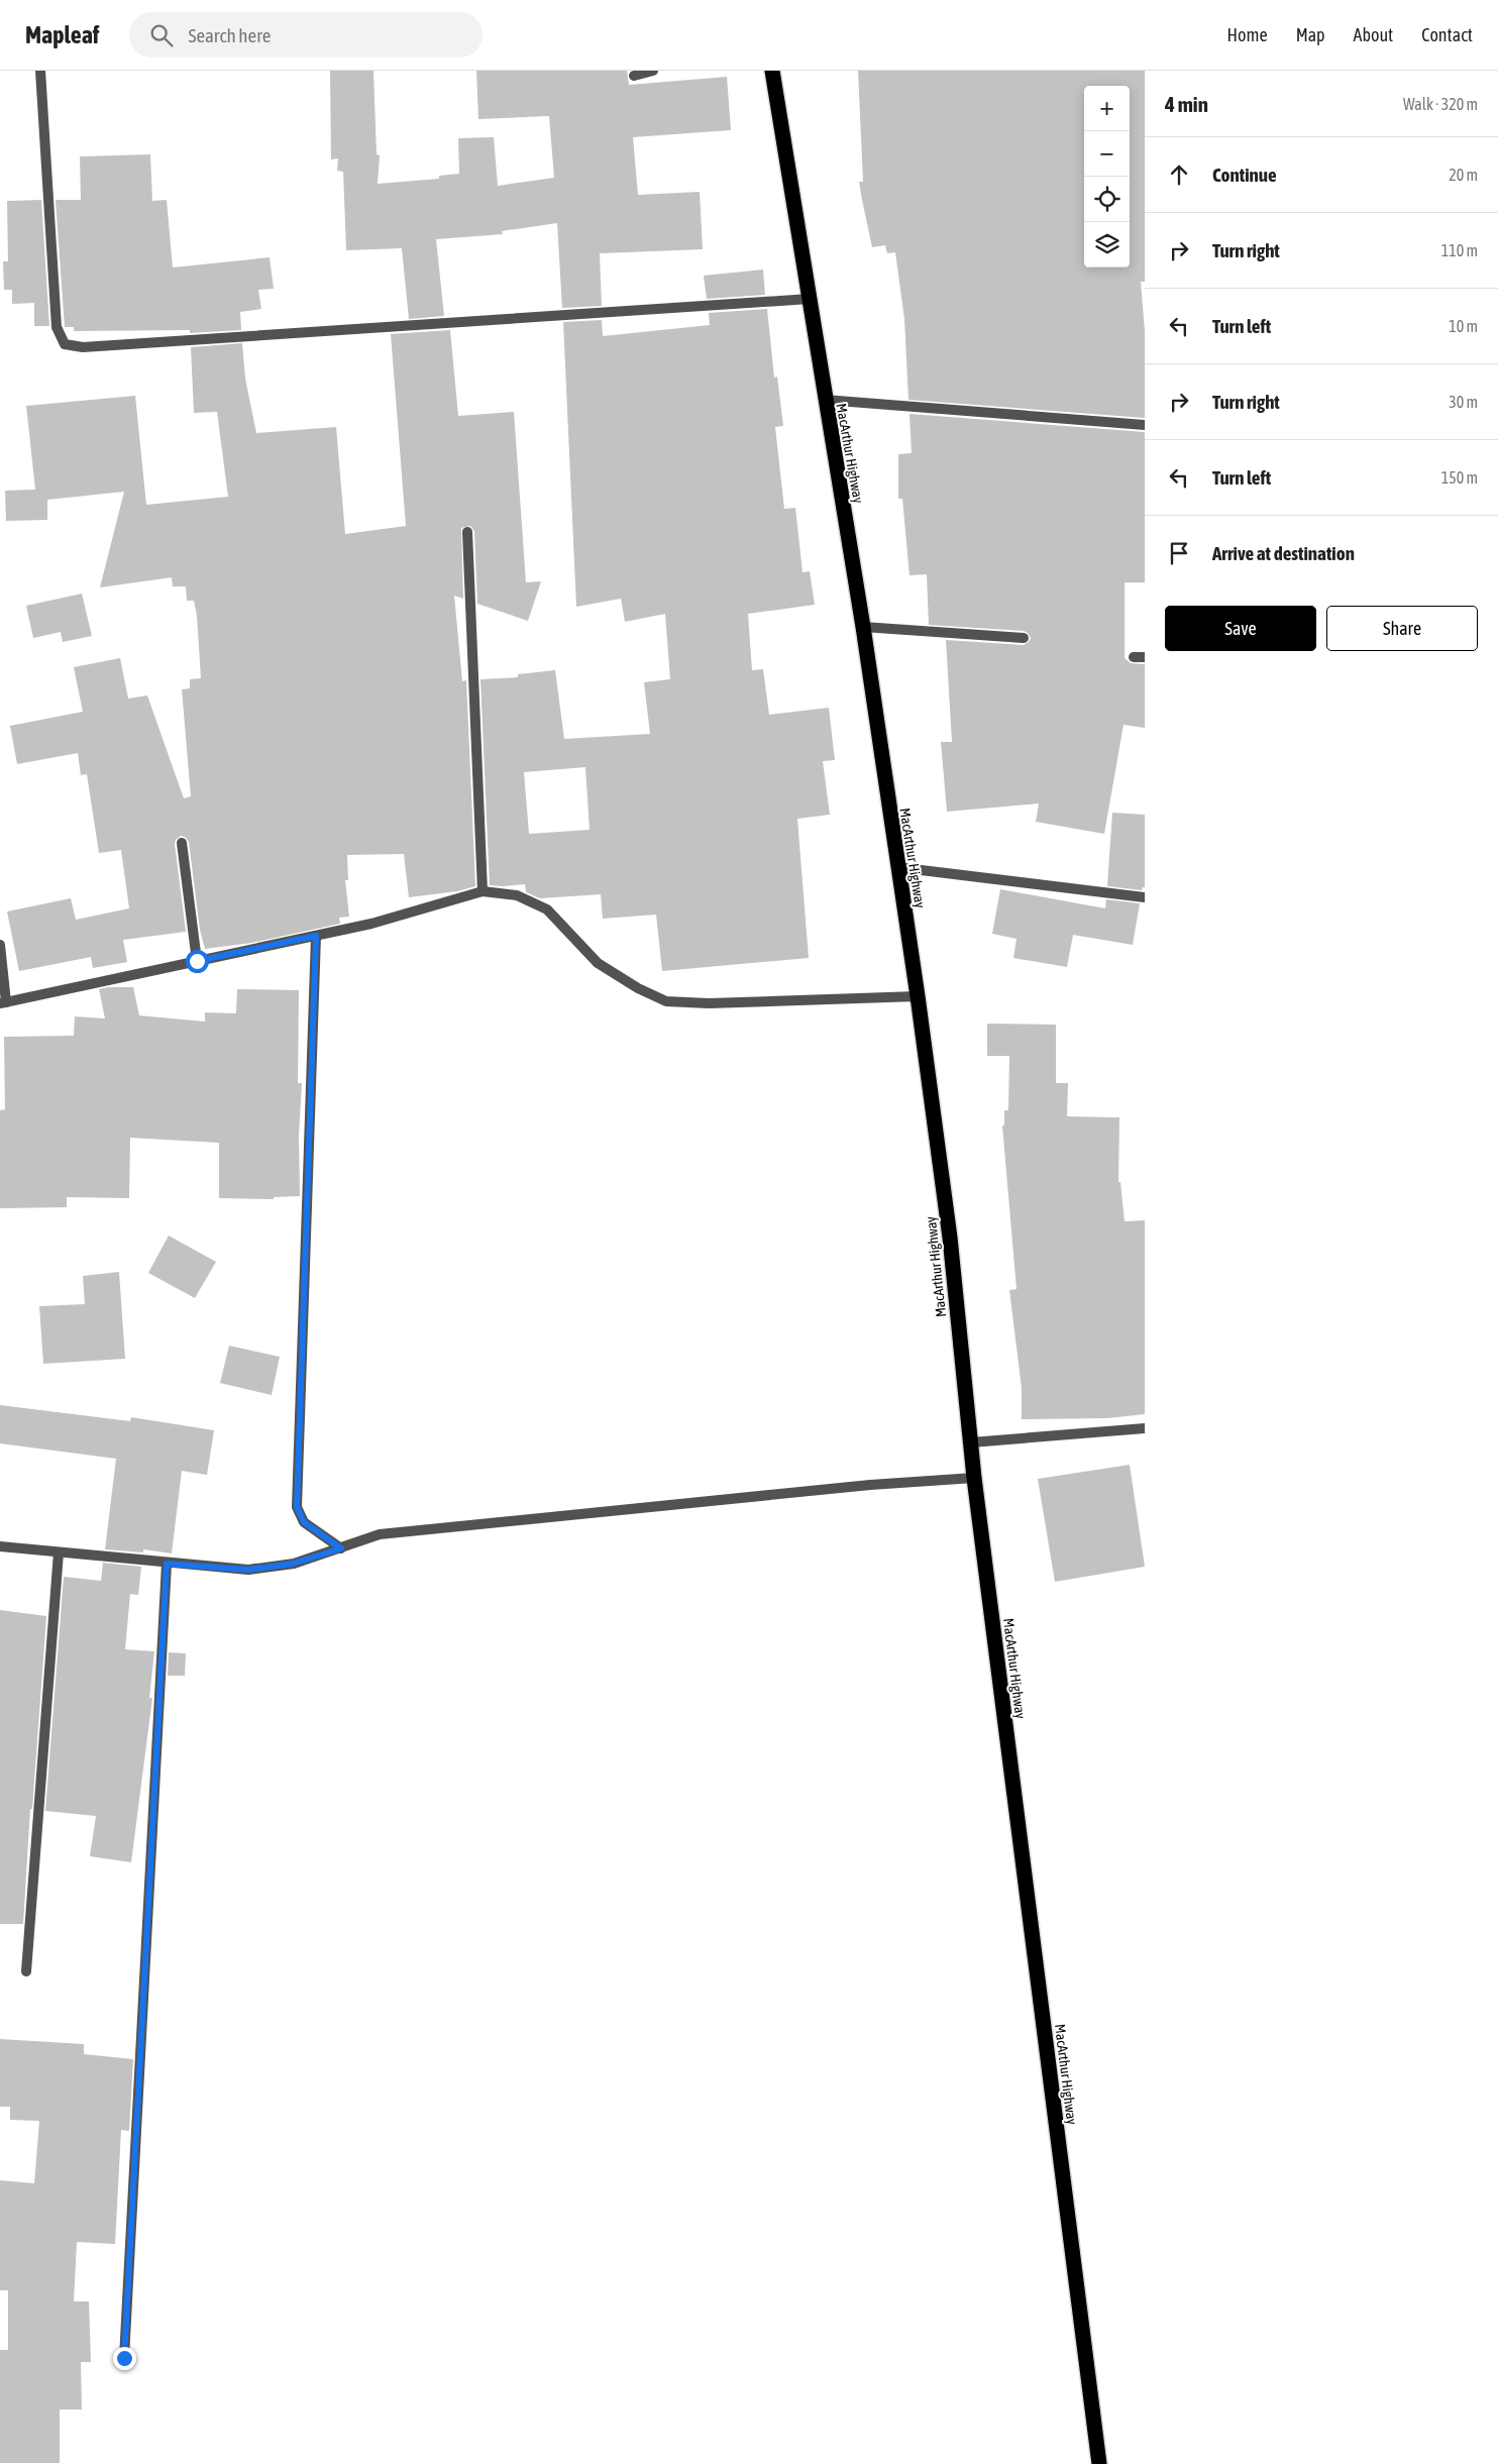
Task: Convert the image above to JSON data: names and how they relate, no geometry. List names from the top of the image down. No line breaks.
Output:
{"streets":{"highway":["MacArthur Highway"]},"page":{"header":"Mapleaf","search":"Search here","nav":["Home","Map","About","Contact"],"heading":["4 min","Walk · 320 m"],"map_buttons":["+","−"],"list":[["Continue","20 m"],["Turn right","110 m"],["Turn left","10 m"],["Turn right","30 m"],["Turn left","150 m"],"Arrive at destination"],"buttons":["Save","Share"]}}
